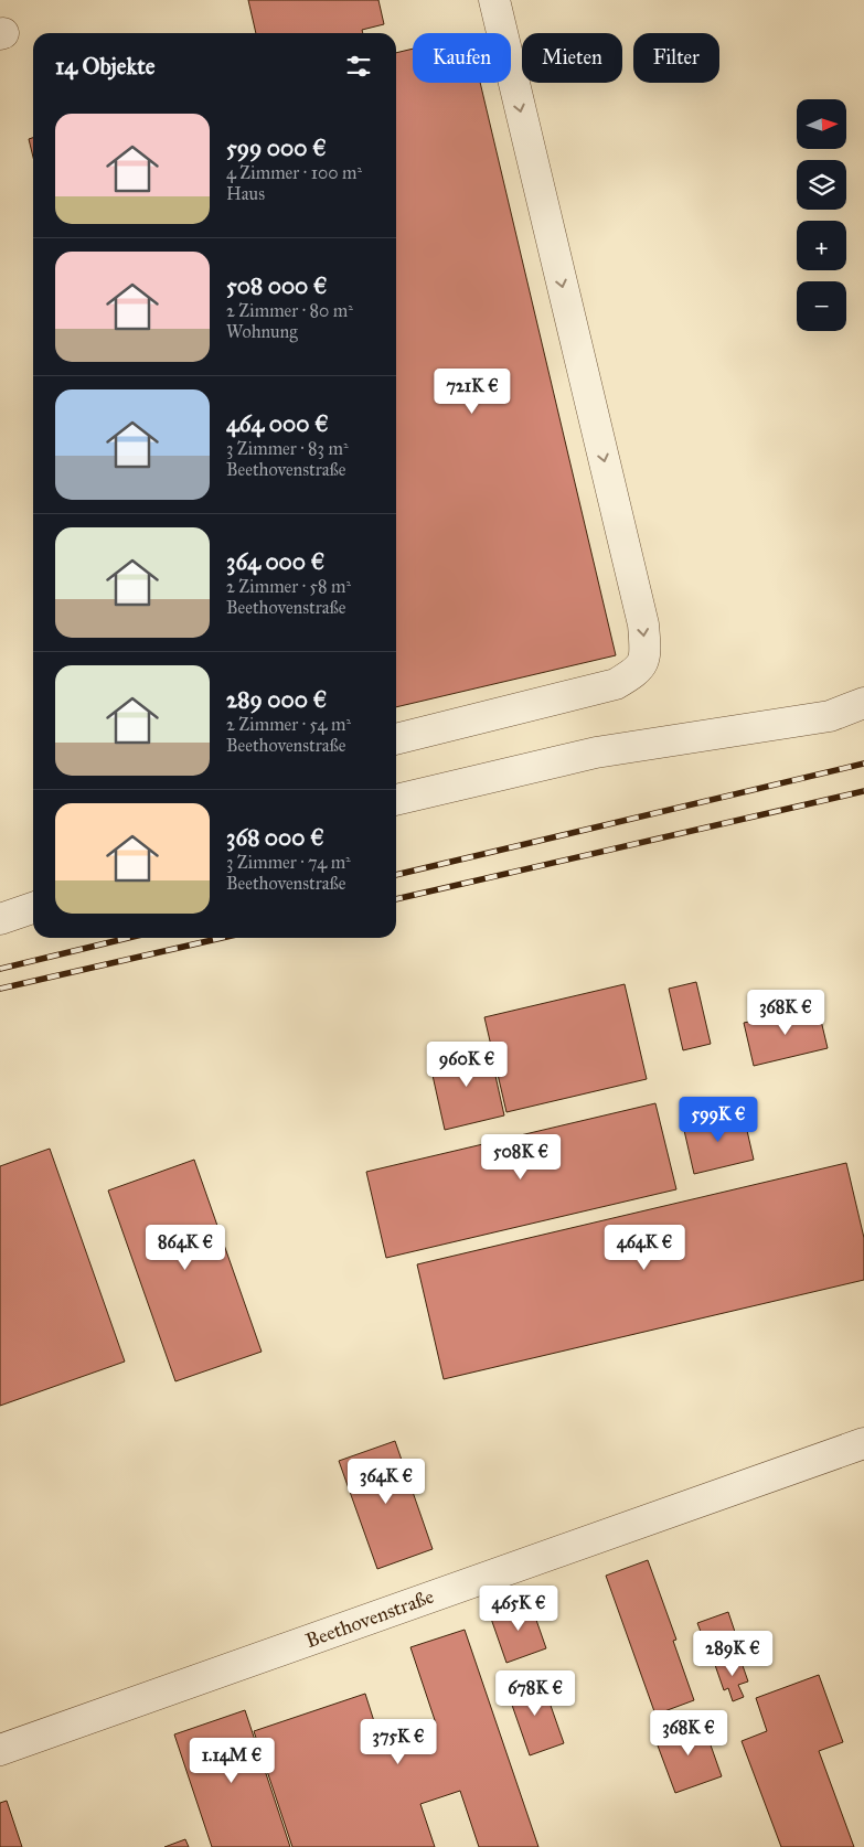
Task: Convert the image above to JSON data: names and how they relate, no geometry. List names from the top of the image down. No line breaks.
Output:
{"streets":{"street":["Beethovenstraße"]},"north":"right","page":{"chip":["Kaufen","Mieten","Filter"],"heading":"14 Objekte","map_buttons":["+","−"],"list":[{"name":"599 000 €","note":"4 Zimmer · 100 m² · Haus"},{"name":"508 000 €","note":"2 Zimmer · 80 m² · Wohnung"},{"name":"464 000 €","note":"3 Zimmer · 83 m² · Beethovenstraße"},{"name":"364 000 €","note":"2 Zimmer · 58 m² · Beethovenstraße"},{"name":"289 000 €","note":"2 Zimmer · 54 m² · Beethovenstraße"},{"name":"368 000 €","note":"3 Zimmer · 74 m² · Beethovenstraße"}],"price":["721K €","368K €","960K €","599K €","508K €","864K €","464K €","364K €","465K €","289K €","678K €","368K €","375K €","1.14M €"]}}
